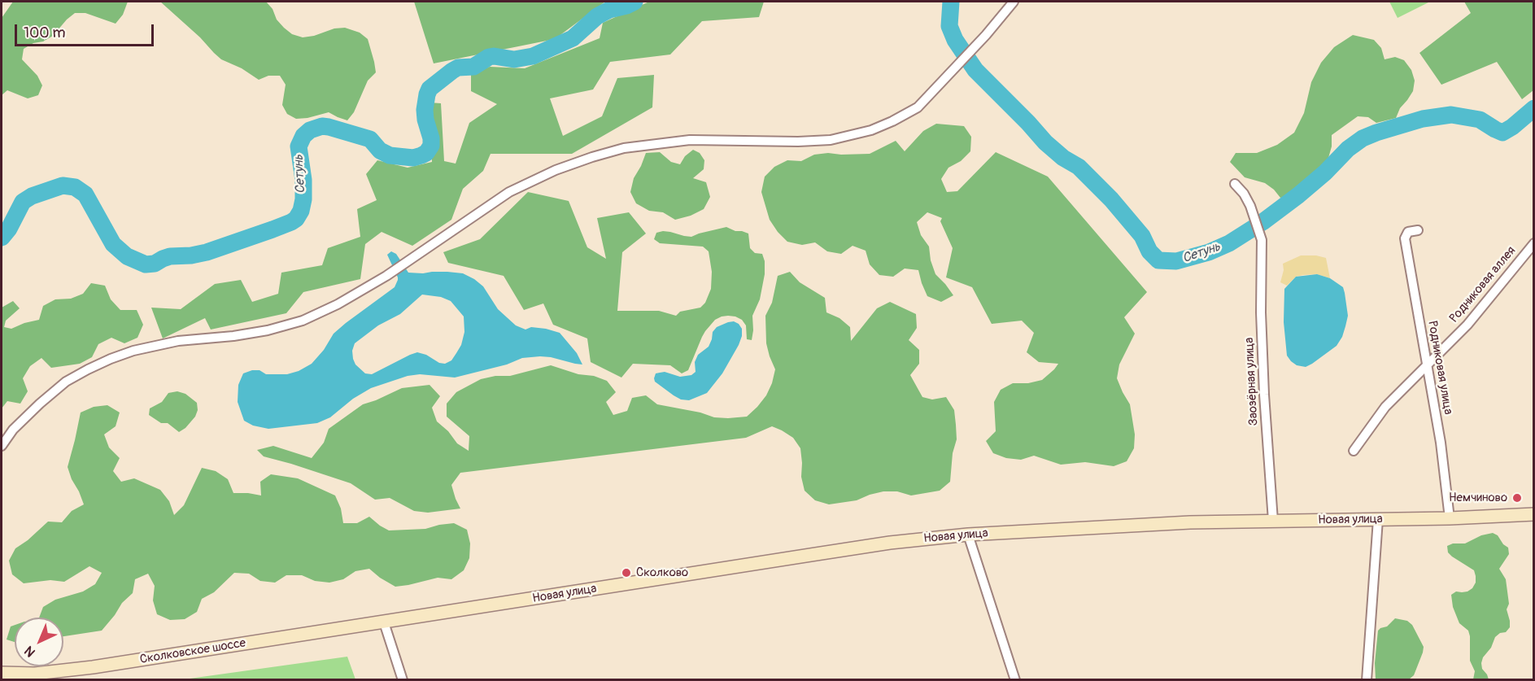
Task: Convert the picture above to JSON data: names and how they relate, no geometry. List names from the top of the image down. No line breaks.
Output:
{"streets":{"street":["Родниковая аллея","Родниковая улица","Заозёрная улица","Новая улица","Сколковское шоссе"]},"crossings":[["Родниковая аллея","Родниковая улица"],["Родниковая улица","Новая улица"],["Заозёрная улица","Новая улица"],["Новая улица","Сколковское шоссе"]],"water":["Сетунь"],"places":["Немчиново","Сколково"],"scale_bar":"100 m","north":"bottom left"}
